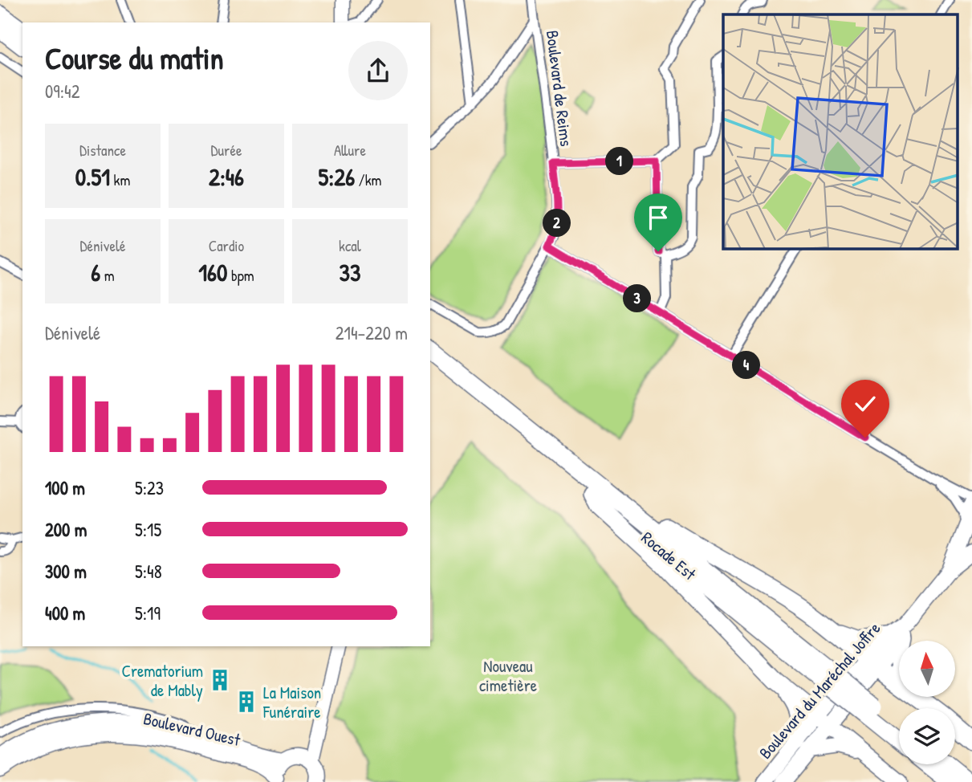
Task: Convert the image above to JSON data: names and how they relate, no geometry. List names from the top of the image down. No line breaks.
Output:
{"streets":{"highway":["Rocade Est"],"main road":["Boulevard du Maréchal Joffre","Boulevard Ouest"],"street":["Boulevard de Reims"]},"parks":["Nouveau cimetière"],"places":{"building":["Crematorium de Mably","La Maison Funéraire"]},"north":"top","page":{"heading":["Course du matin","09:42"],"stats":[["Distance","0.51 km"],["Durée","2:46"],["Allure","5:26 /km"],["Dénivelé","6 m"],["Cardio","160 bpm"],["kcal","33"]],"pins":["1","2","3","4"],"chart":["Dénivelé","214–220 m"],"list":[{"name":"100 m","note":"5:23"},{"name":"200 m","note":"5:15"},{"name":"300 m","note":"5:48"},{"name":"400 m","note":"5:19"}]}}
